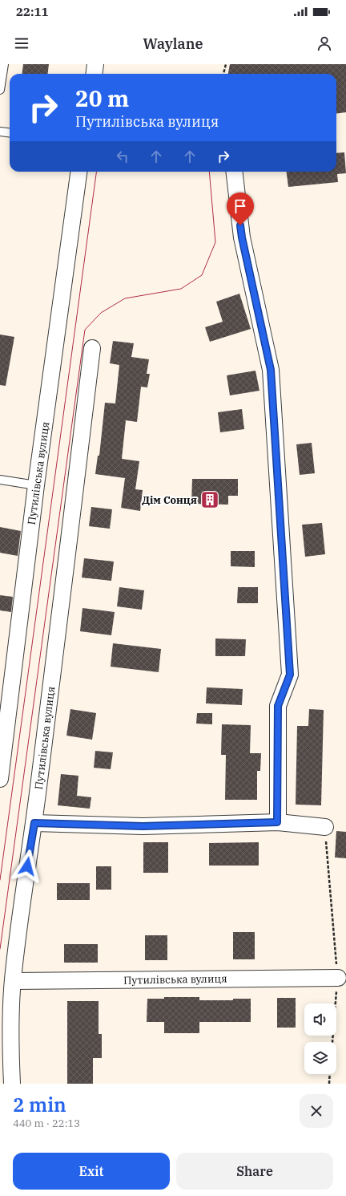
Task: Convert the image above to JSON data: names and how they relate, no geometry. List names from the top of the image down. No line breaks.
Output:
{"streets":{"street":["Путилівська вулиця"]},"places":{"building":["Дім Сонця"]},"page":{"status":"22:11","header":"Waylane","turn":["20 m","Путилівська вулиця"],"heading":["2 min","440 m · 22:13"],"buttons":["Exit","Share"]}}
